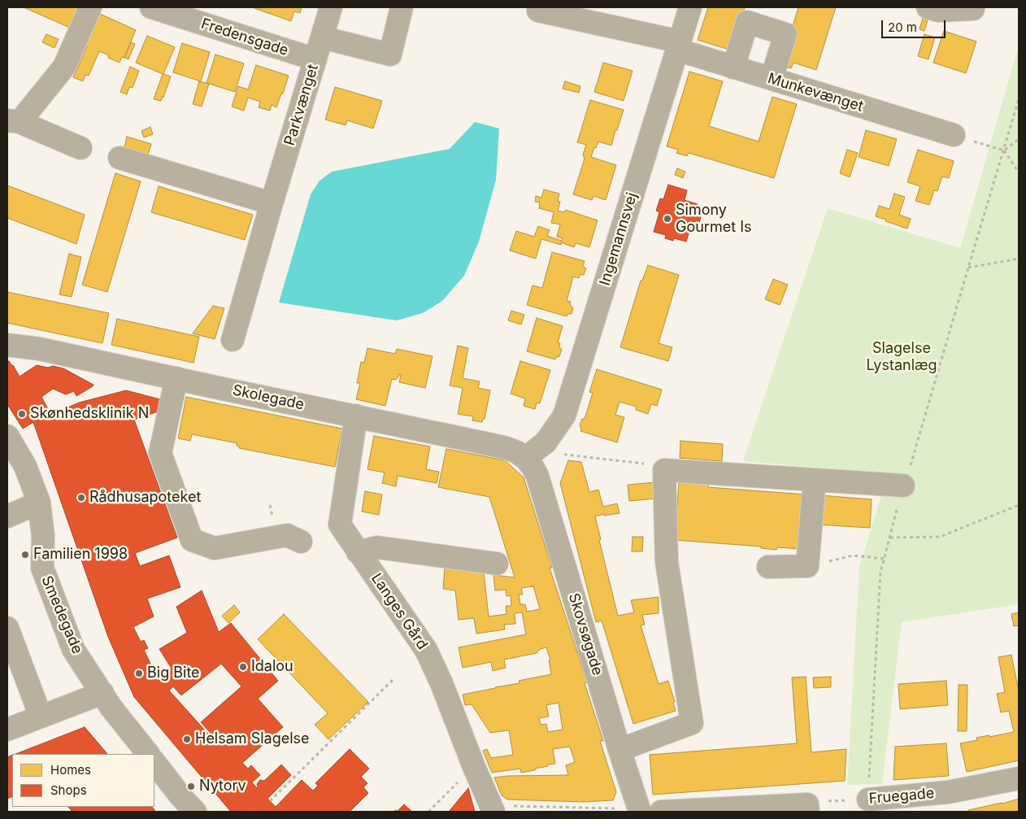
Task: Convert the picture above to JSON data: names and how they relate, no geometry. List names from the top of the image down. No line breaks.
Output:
{"streets":{"street":["Fredensgade","Munkevænget","Parkvænget","Ingemannsvej","Skolegade","Langes Gård","Smedegade","Skovsøgade","Fruegade"]},"crossings":[["Fredensgade","Parkvænget"],["Munkevænget","Ingemannsvej"],["Ingemannsvej","Skolegade"],["Ingemannsvej","Skovsøgade"],["Skolegade","Langes Gård"],["Skolegade","Skovsøgade"]],"parks":["Slagelse Lystanlæg"],"places":["Simony Gourmet Is","Skønhedsklinik N","Rådhusapoteket","Familien 1998","Idalou","Big Bite","Helsam Slagelse","Nytorv"],"legend":["Homes","Shops"],"scale_bar":"20 m"}
